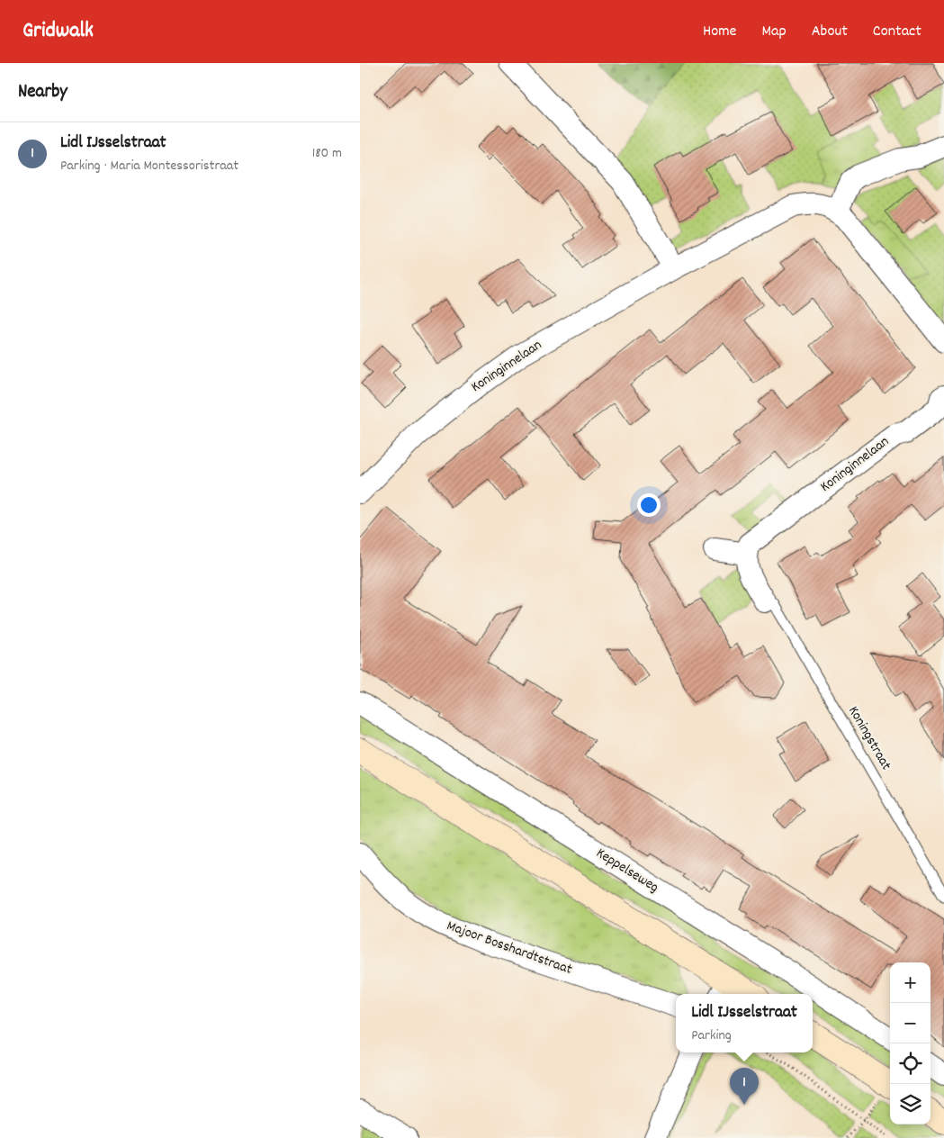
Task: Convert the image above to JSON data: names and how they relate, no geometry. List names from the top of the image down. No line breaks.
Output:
{"streets":{"street":["Koninginnelaan","Keppelseweg","Majoor Bosshardtstraat"],"lane":["Koningstraat"]},"page":{"header":"Gridwalk","nav":["Home","Map","About","Contact"],"heading":"Nearby","list":[{"mark":"1","name":"Lidl IJsselstraat","note":"Parking · Maria Montessoristraat","value":"180 m"}],"map_buttons":["+","−"],"popup":["Lidl IJsselstraat","Parking"],"pins":"1"}}
